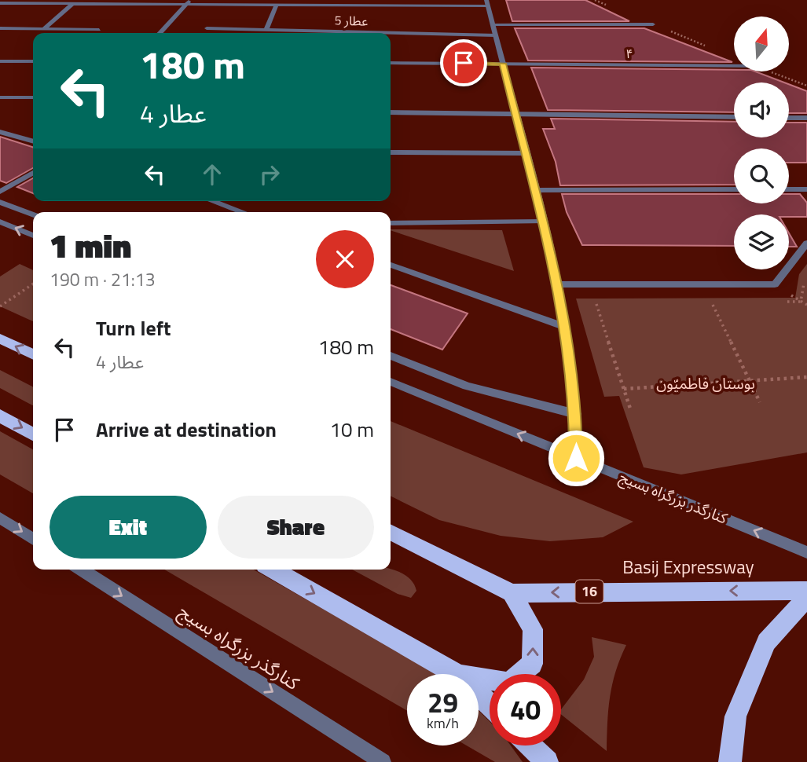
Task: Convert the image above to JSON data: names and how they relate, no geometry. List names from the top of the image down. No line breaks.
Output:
{"streets":{"highway":["Basij Expressway","16"],"street":["عطار 5","۴","کنارگذر بزرگراه بسیج"]},"one_way":["Basij Expressway"],"parks":["بوستان فاطمیّون"],"north":"top","page":{"turn":["180 m","عطار 4"],"heading":["1 min","190 m · 21:13"],"list":[{"name":"Turn left","note":"عطار 4","value":"180 m"},{"name":"Arrive at destination","value":"10 m"}],"buttons":["Exit","Share"],"speed":"29 km/h","limit":"40"}}
